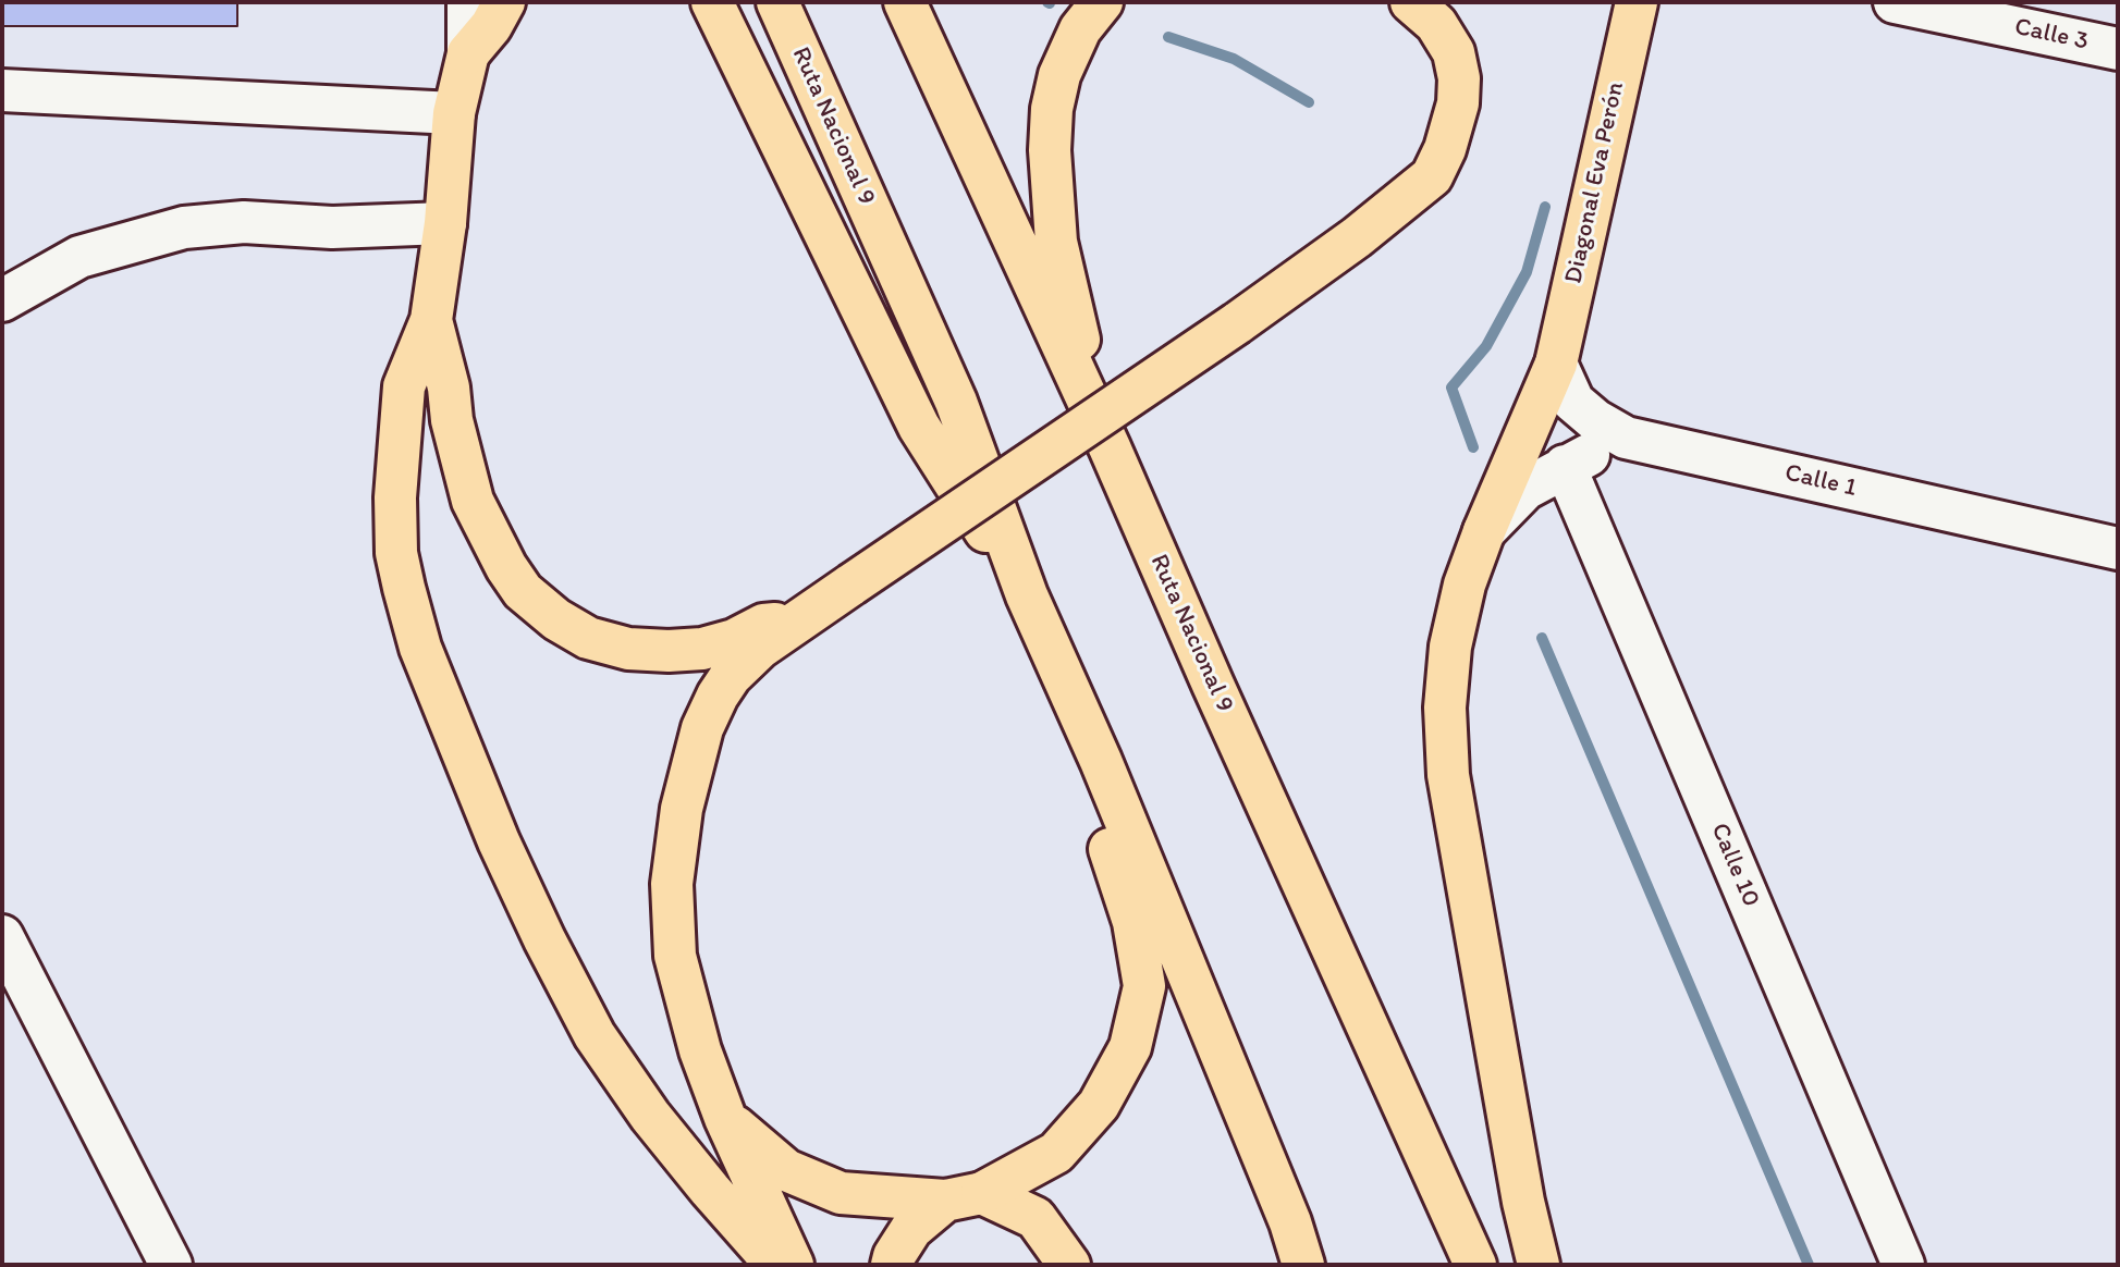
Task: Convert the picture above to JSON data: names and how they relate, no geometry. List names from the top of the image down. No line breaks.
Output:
{"streets":{"main road":["Ruta Nacional 9","Diagonal Eva Perón"],"street":["Calle 3","Calle 1","Calle 10"]},"crossings":[["Diagonal Eva Perón","Calle 1"]]}
